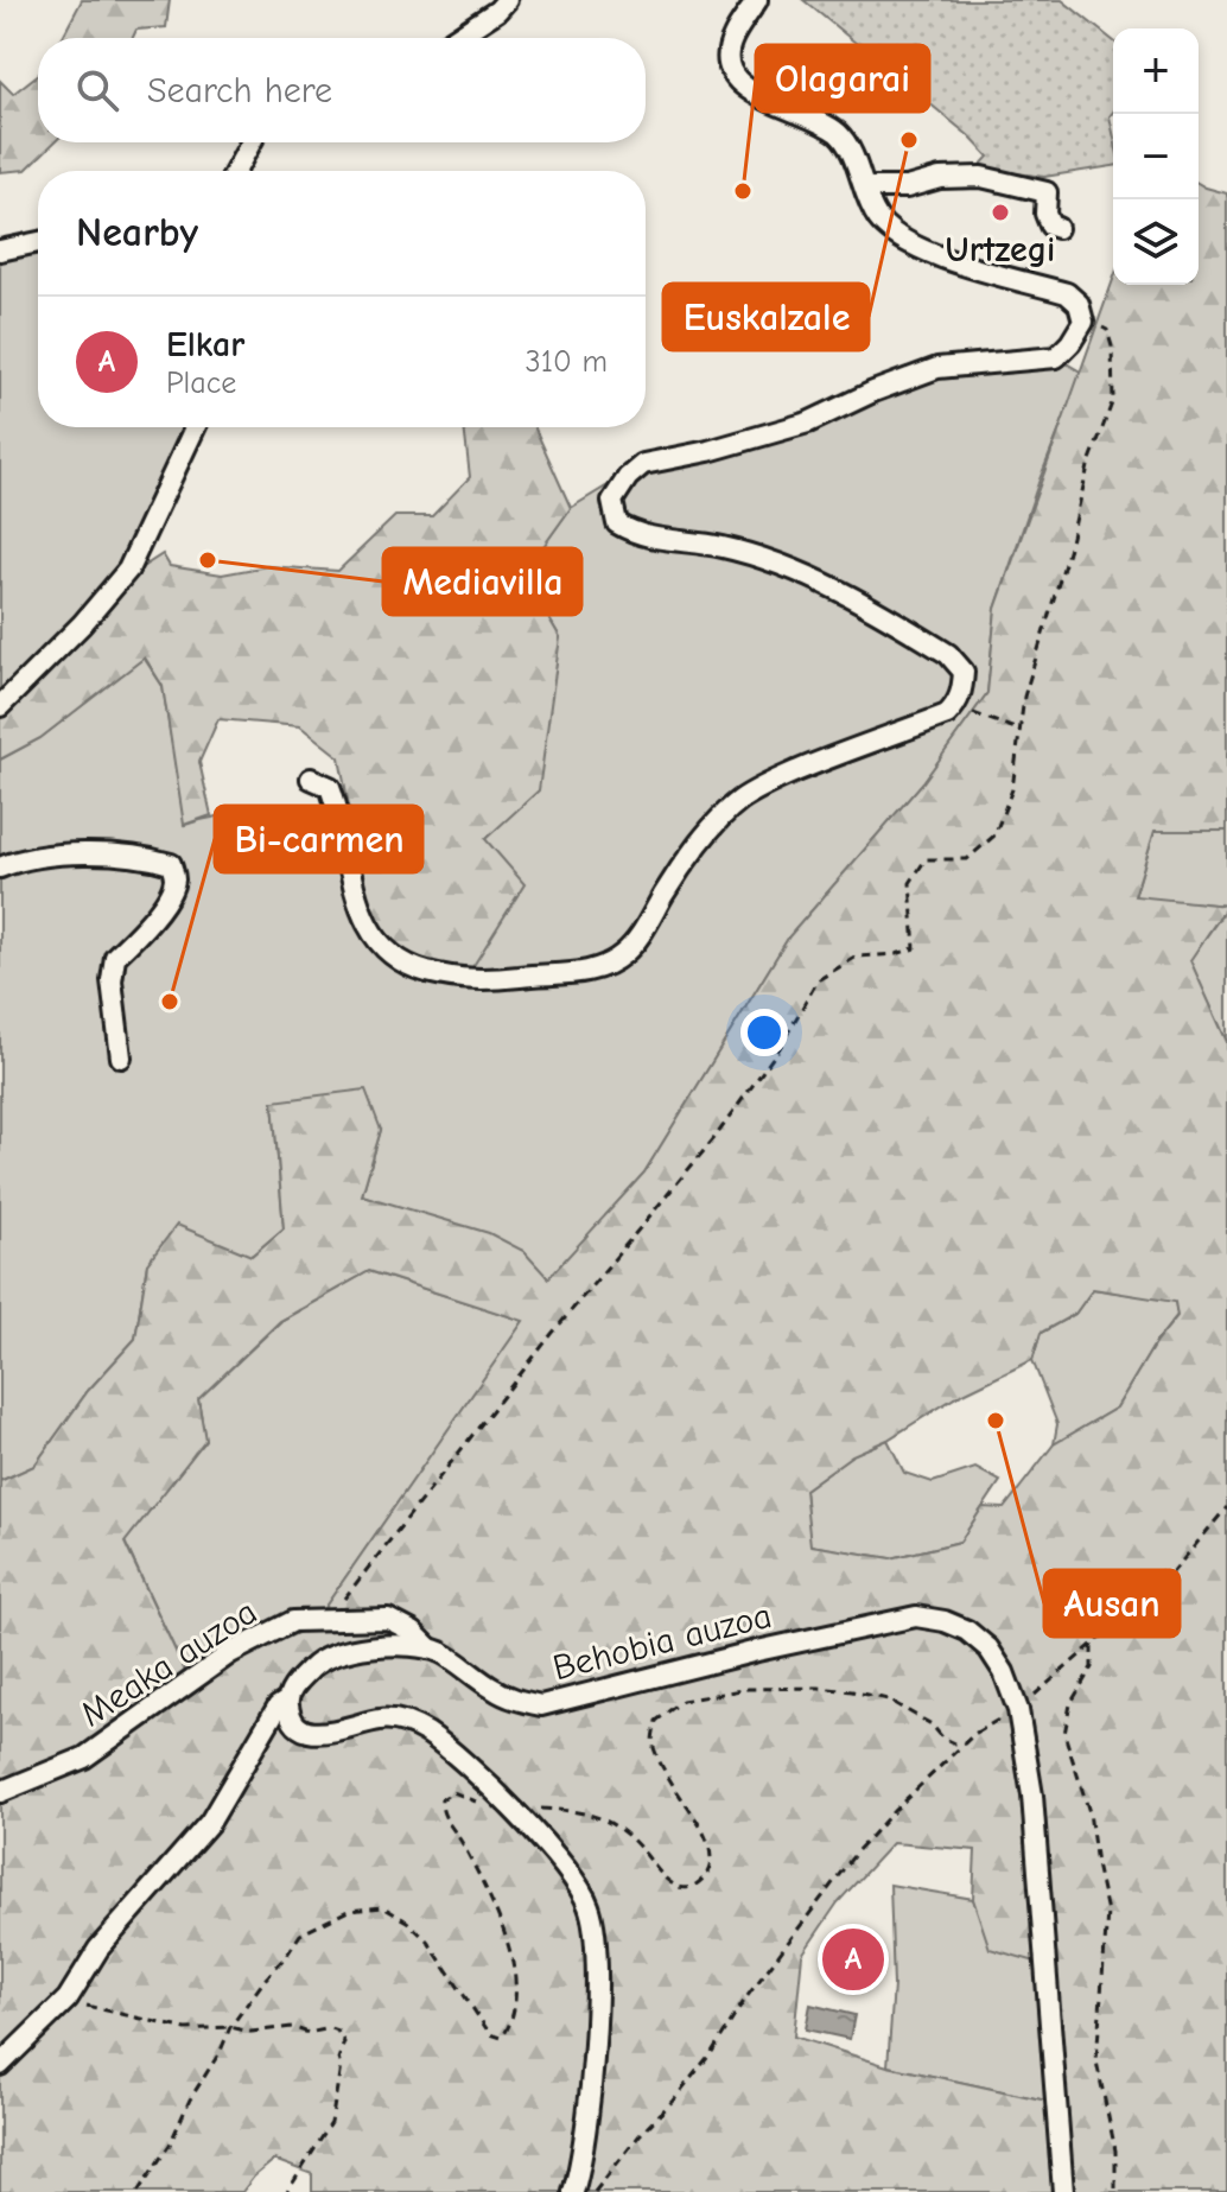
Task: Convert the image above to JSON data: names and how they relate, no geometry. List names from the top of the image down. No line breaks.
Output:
{"streets":{"street":["Behobia auzoa","Meaka auzoa"]},"crossings":[["Behobia auzoa","Meaka auzoa"]],"places":["Euskalzale","Olagarai","Urtzegi","Mediavilla","Bi-carmen","Ausan"],"page":{"map_buttons":["+","−"],"search":"Search here","heading":"Nearby","list":[{"mark":"A","name":"Elkar","note":"Place","value":"310 m"}],"pins":"A"}}
